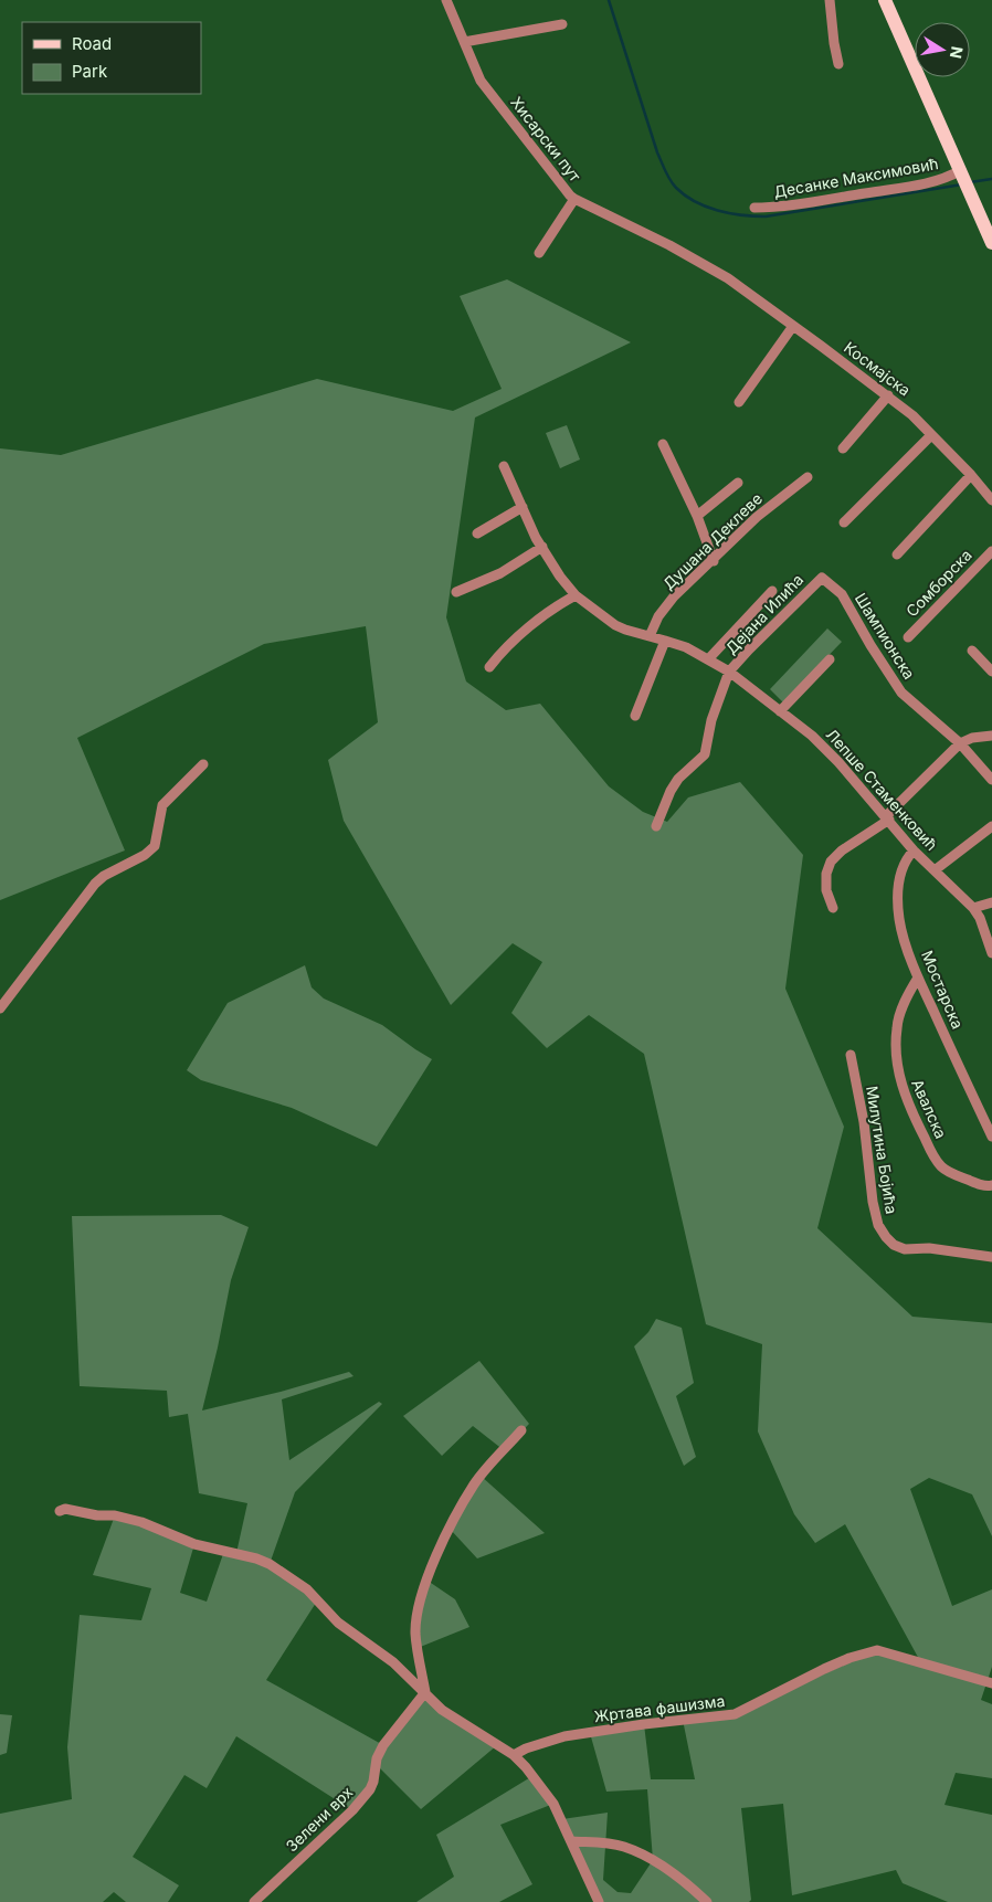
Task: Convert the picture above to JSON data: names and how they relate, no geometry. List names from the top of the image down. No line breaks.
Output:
{"streets":{"street":["Хисарски пут","Десанке Максимовић","Космајска","Душана Деклеве","Сомборска","Дејана Илића","Шампионска","Лепше Стаменковић","Мостарска","Авалска","Милутина Бојића","Жртава фашизма","Зелени врх"]},"crossings":[["Хисарски пут","Космајска"],["Душана Деклеве","Лепше Стаменковић"],["Дејана Илића","Шампионска"],["Дејана Илића","Лепше Стаменковић"],["Лепше Стаменковић","Мостарска"],["Мостарска","Авалска"]],"legend":["Road","Park"],"north":"right"}
